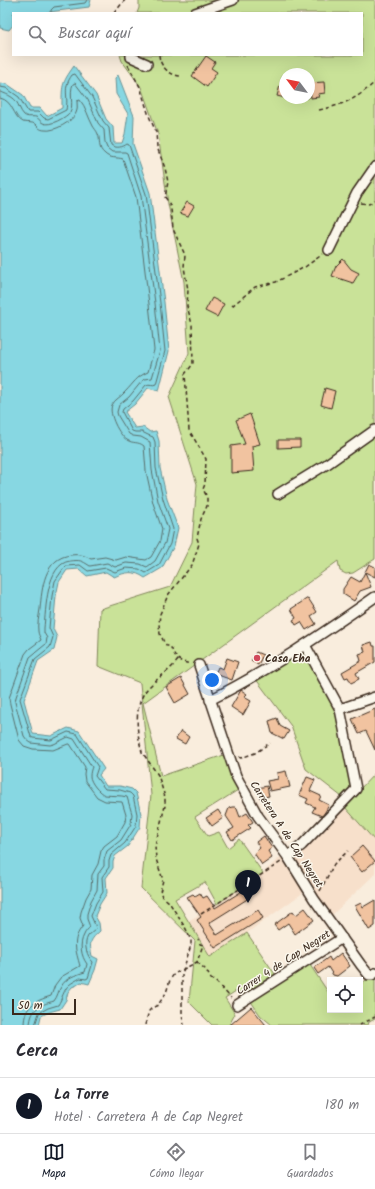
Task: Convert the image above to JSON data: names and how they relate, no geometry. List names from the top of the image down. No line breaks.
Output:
{"streets":{"street":["Carretera A de Cap Negret","Carrer 4 de Cap Negret"]},"crossings":[["Carretera A de Cap Negret","Carrer 4 de Cap Negret"]],"places":["Casa Eha"],"scale_bar":"50 m","north":"top left","page":{"search":"Buscar aquí","pins":"1","scale":"50 m","heading":"Cerca","list":[{"mark":"1","name":"La Torre","note":"Hotel · Carretera A de Cap Negret","value":"180 m"}],"nav":["Mapa","Cómo llegar","Guardados"]}}
